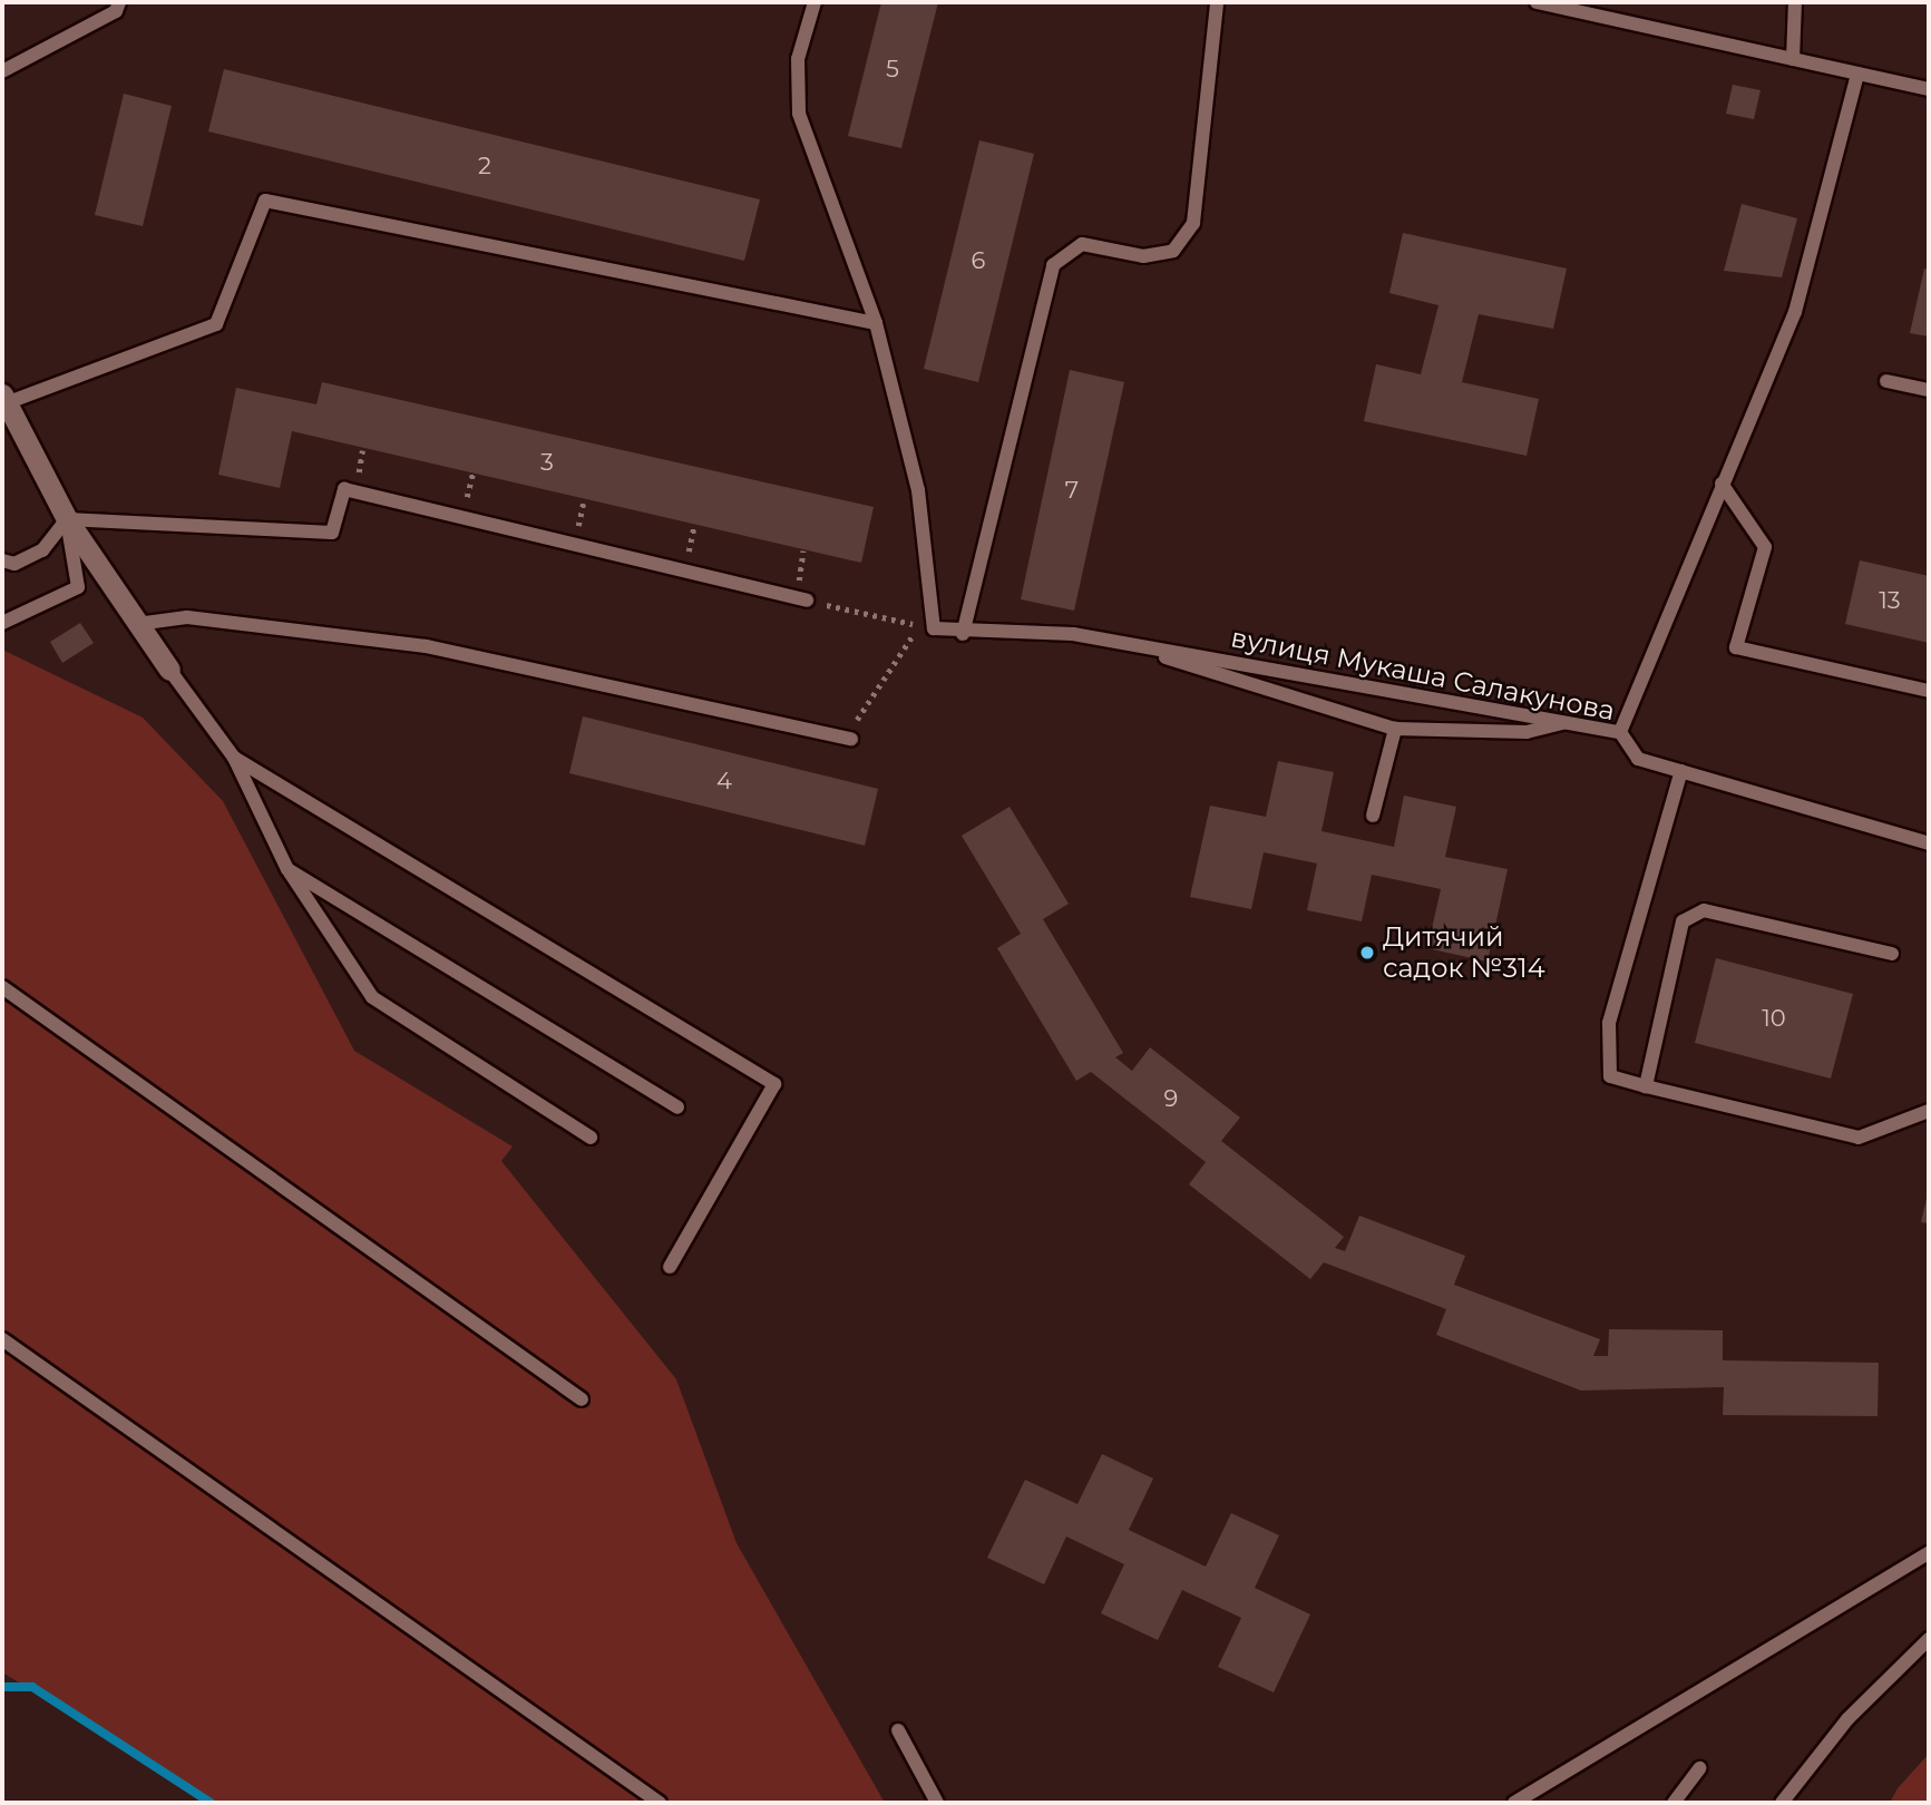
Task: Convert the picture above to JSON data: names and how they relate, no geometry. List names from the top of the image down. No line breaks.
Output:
{"streets":{"lane":["вулиця Мукаша Салакунова"]},"places":["Дитячий садок №314"],"house_numbers":["5","2","6","3","7","13","4","10","9"]}
